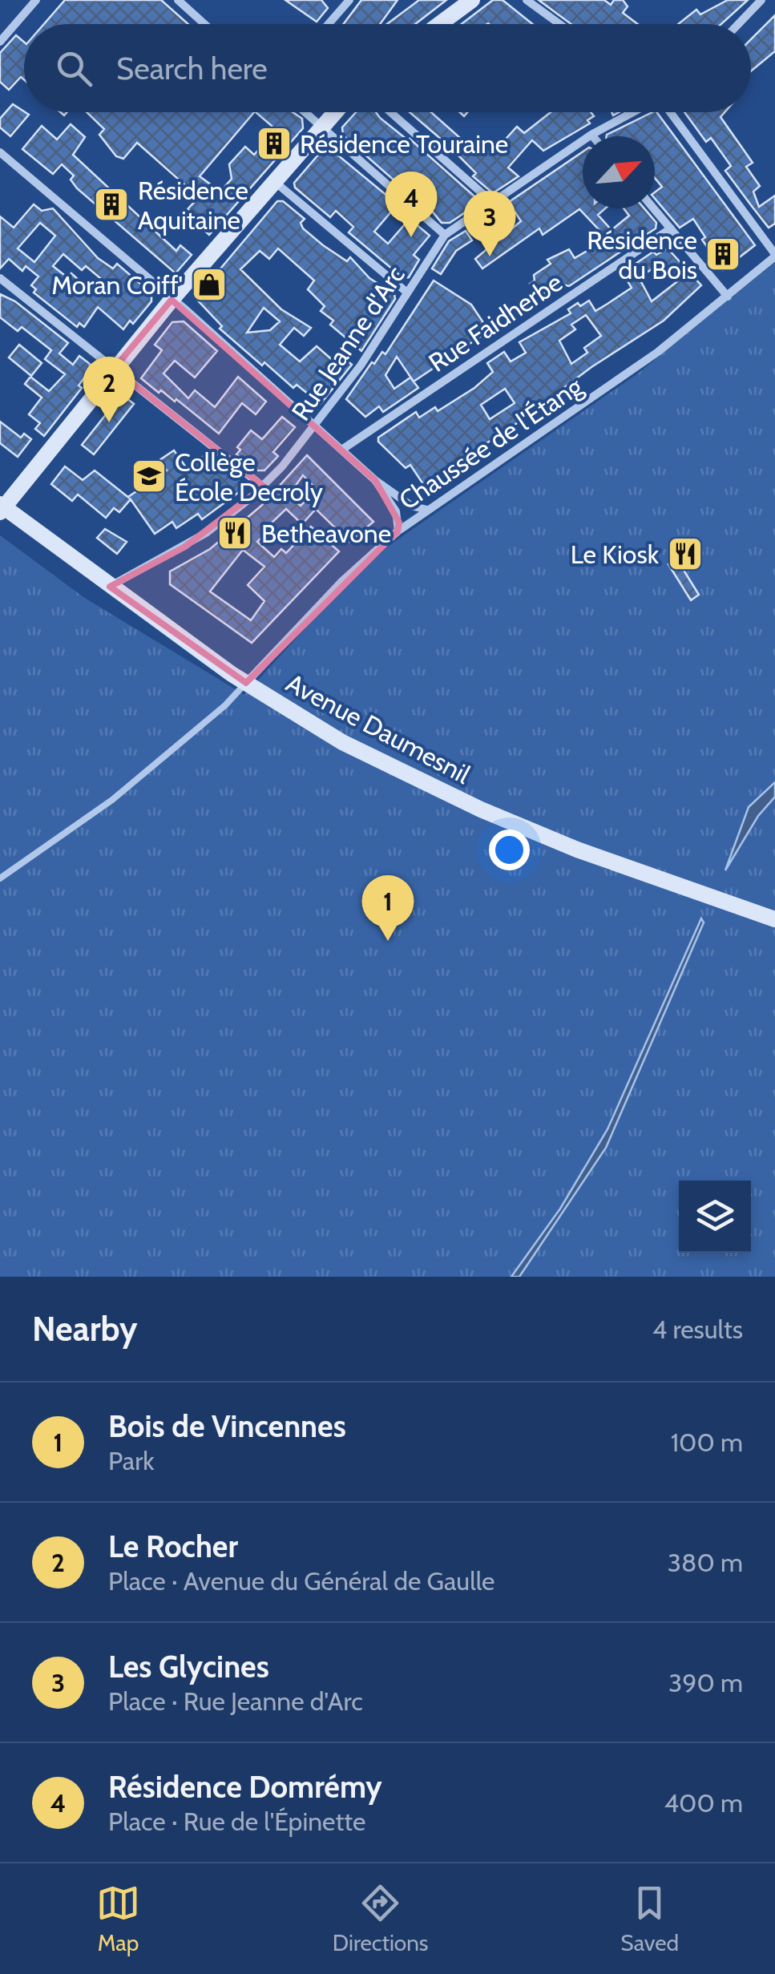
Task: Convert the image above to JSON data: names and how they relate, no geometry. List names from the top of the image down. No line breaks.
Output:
{"streets":{"street":["Rue Faidherbe","Rue Jeanne d'Arc","Chaussée de l'Étang","Avenue Daumesnil"]},"crossings":[["Rue Jeanne d'Arc","Avenue Daumesnil"],["Chaussée de l'Étang","Avenue Daumesnil"]],"places":{"building":["Résidence Touraine","Résidence Aquitaine","Résidence du Bois"],"shop":["Moran Coiff'"],"school or university":["Collège École Decroly"],"restaurant":["Betheavone","Le Kiosk"]},"north":"top right","page":{"search":"Search here","pins":["4","3","2","1"],"heading":["Nearby","4 results"],"list":[{"mark":"1","name":"Bois de Vincennes","note":"Park","value":"100 m"},{"mark":"2","name":"Le Rocher","note":"Place · Avenue du Général de Gaulle","value":"380 m"},{"mark":"3","name":"Les Glycines","note":"Place · Rue Jeanne d'Arc","value":"390 m"},{"mark":"4","name":"Résidence Domrémy","note":"Place · Rue de l'Épinette","value":"400 m"}],"nav":["Map","Directions","Saved"]}}
